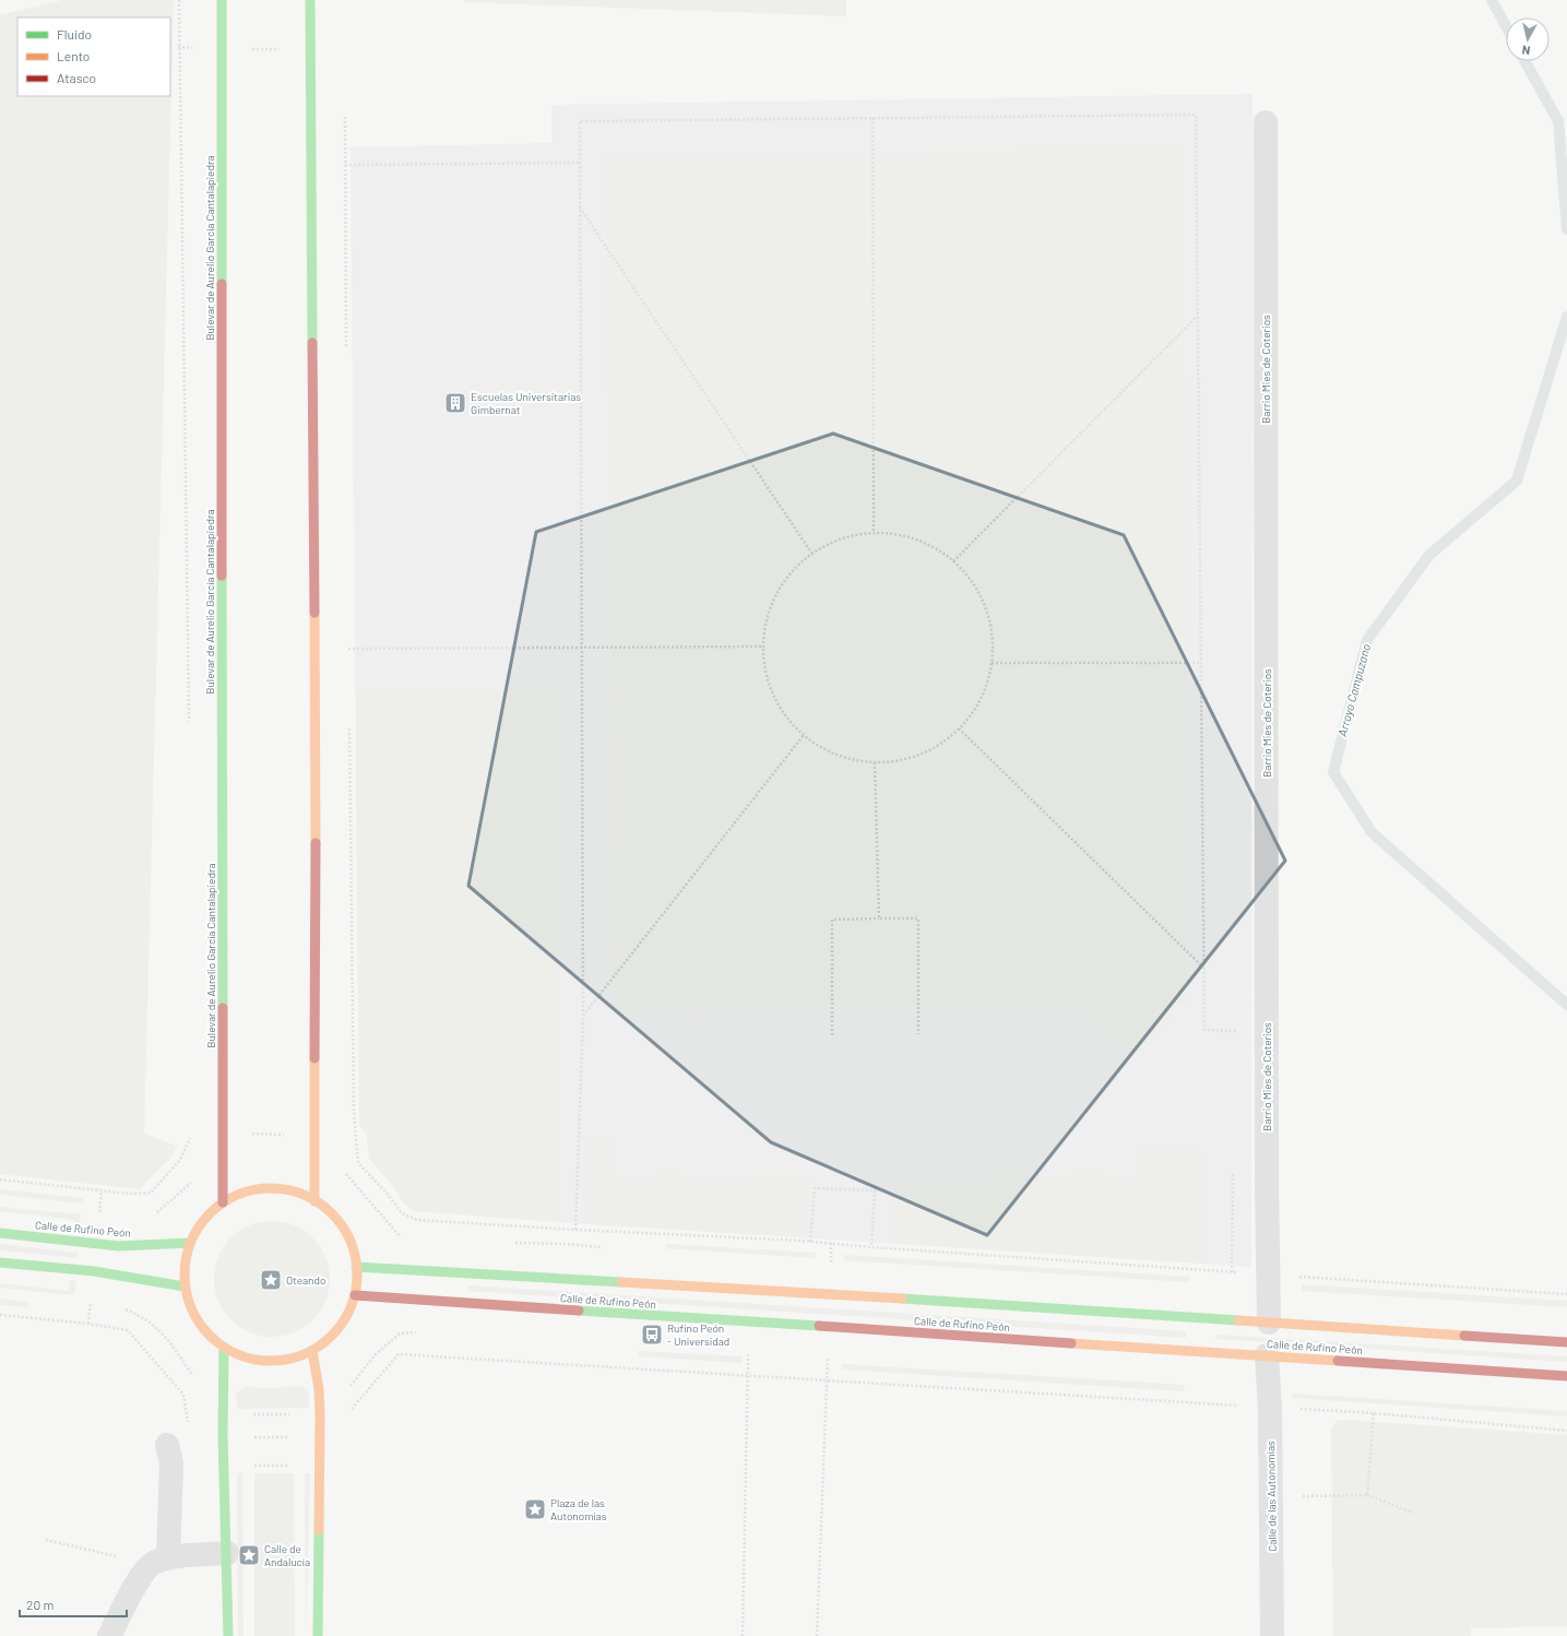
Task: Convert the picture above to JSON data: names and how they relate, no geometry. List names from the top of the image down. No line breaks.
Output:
{"streets":{"main road":["Bulevar de Aurelio García Cantalapiedra","Calle de Rufino Peón"],"street":["Barrio Mies de Coterios","Calle de las Autonomías"]},"crossings":[["Barrio Mies de Coterios","Calle de Rufino Peón"],["Calle de Rufino Peón","Calle de las Autonomías"]],"water":["Arroyo Campuzano"],"places":{"building":["Escuelas Universitarias Gimbernat"],"place":["Oteando","Plaza de las Autonomías","Calle de Andalucía"],"bus stop":["Rufino Peón - Universidad"]},"legend":["Fluido","Lento","Atasco"],"scale_bar":"20 m","north":"bottom"}
